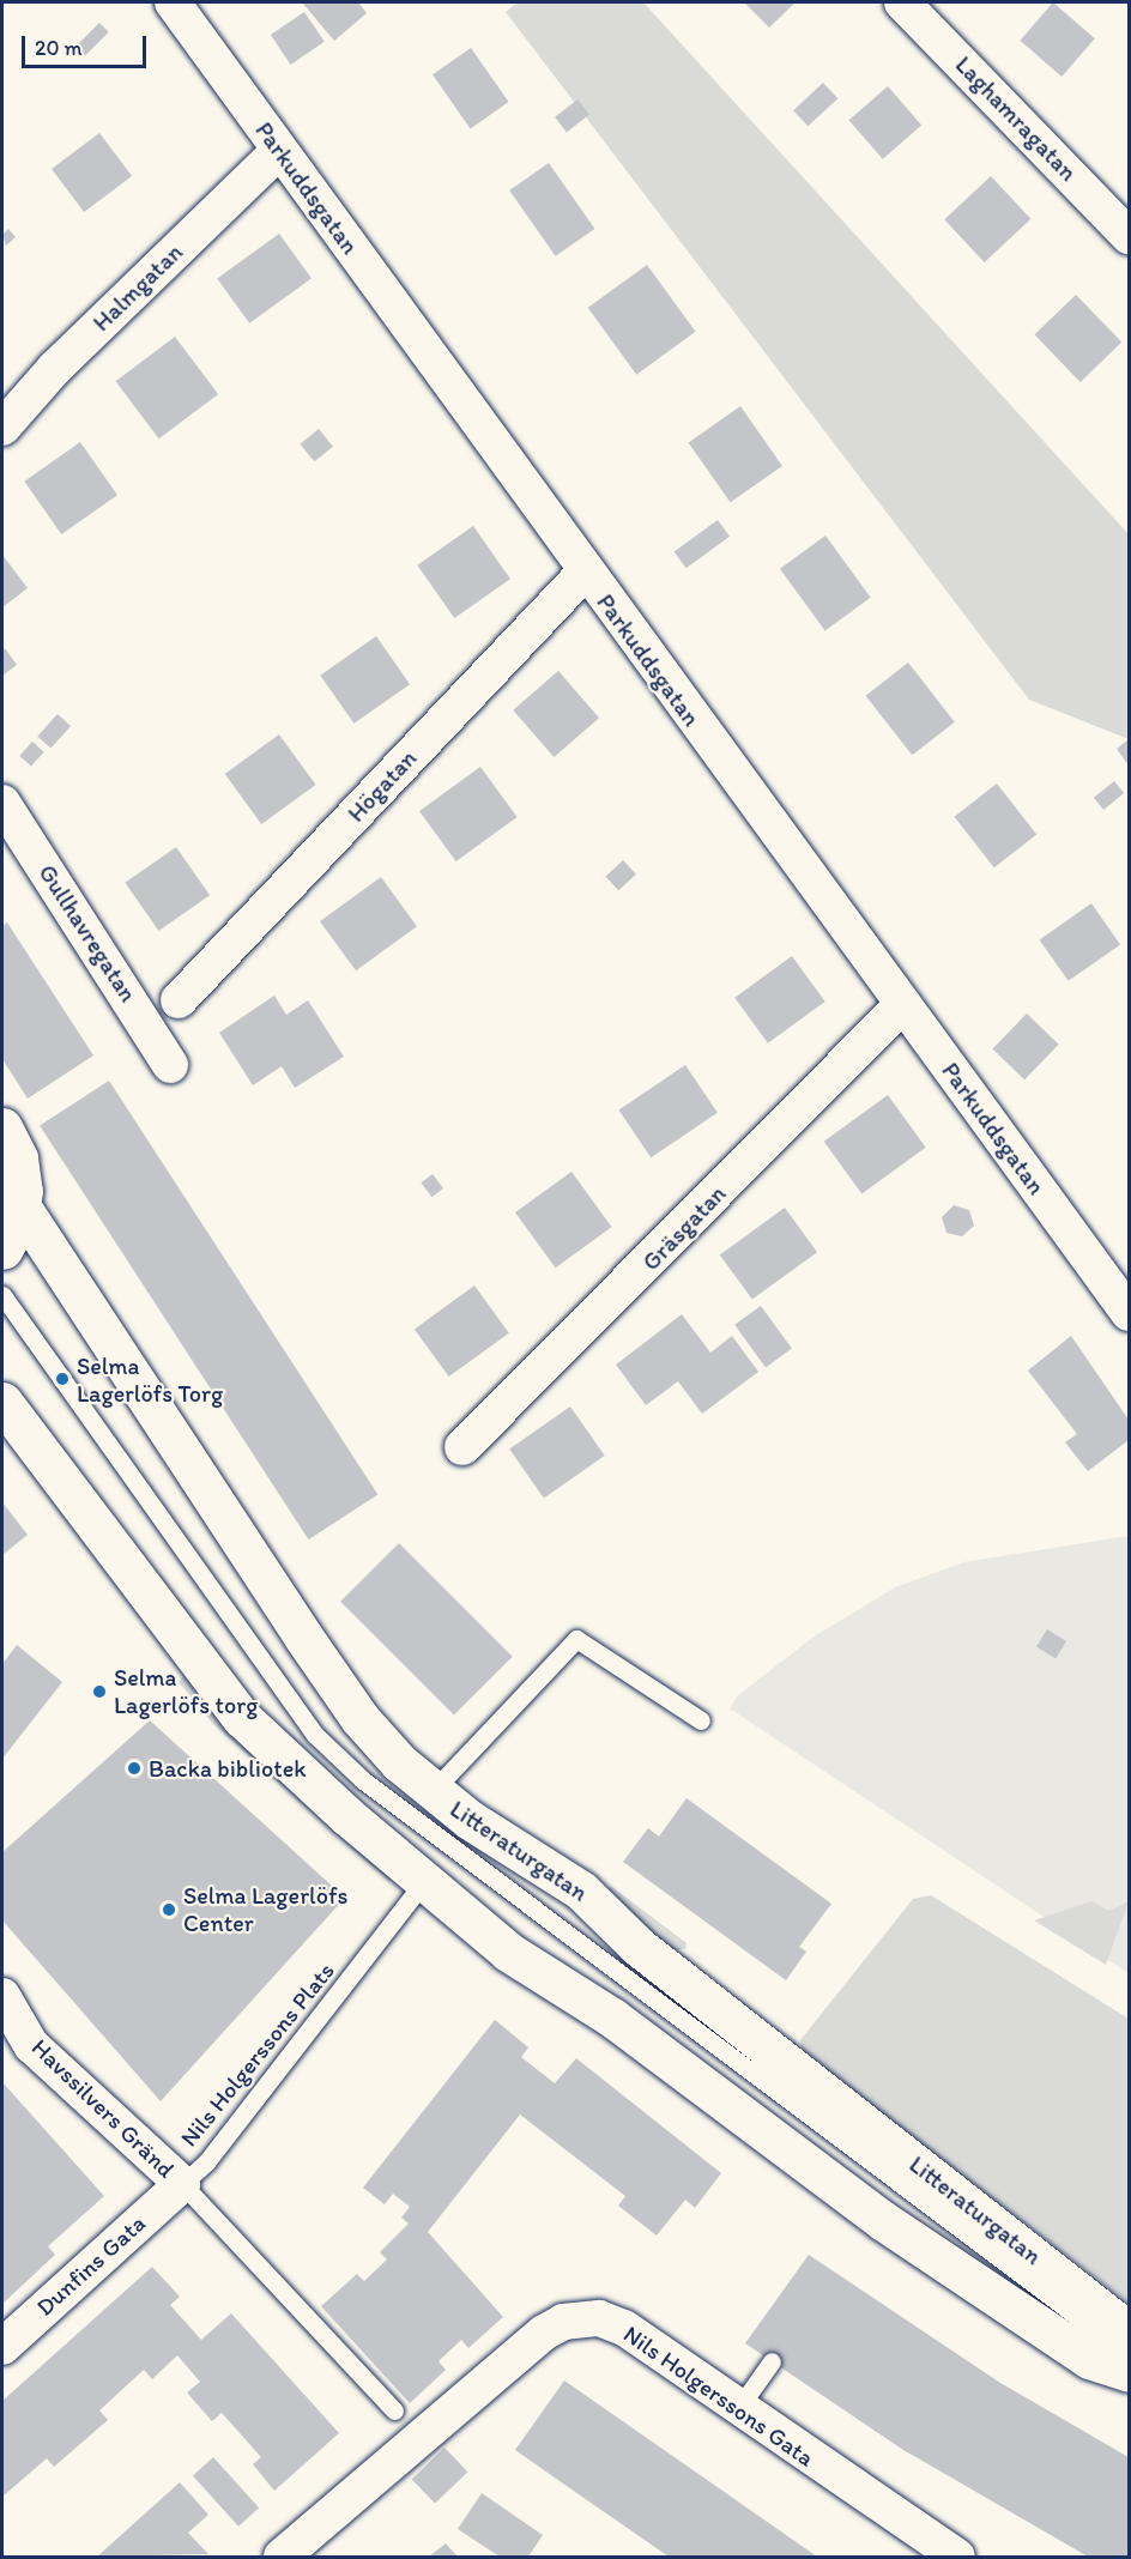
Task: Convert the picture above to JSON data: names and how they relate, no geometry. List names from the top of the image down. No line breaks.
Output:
{"streets":{"street":["Laghamragatan","Parkuddsgatan","Halmgatan","Högatan","Gullhavregatan","Gräsgatan","Litteraturgatan","Havssilvers Gränd","Dunfins Gata","Nils Holgerssons Gata"],"lane":["Nils Holgerssons Plats"]},"crossings":[["Parkuddsgatan","Halmgatan"],["Parkuddsgatan","Högatan"],["Parkuddsgatan","Gräsgatan"],["Nils Holgerssons Plats","Havssilvers Gränd"],["Nils Holgerssons Plats","Dunfins Gata"],["Havssilvers Gränd","Dunfins Gata"]],"places":["Selma Lagerlöfs Torg","Selma Lagerlöfs torg","Backa bibliotek","Selma Lagerlöfs Center"],"scale_bar":"20 m"}
